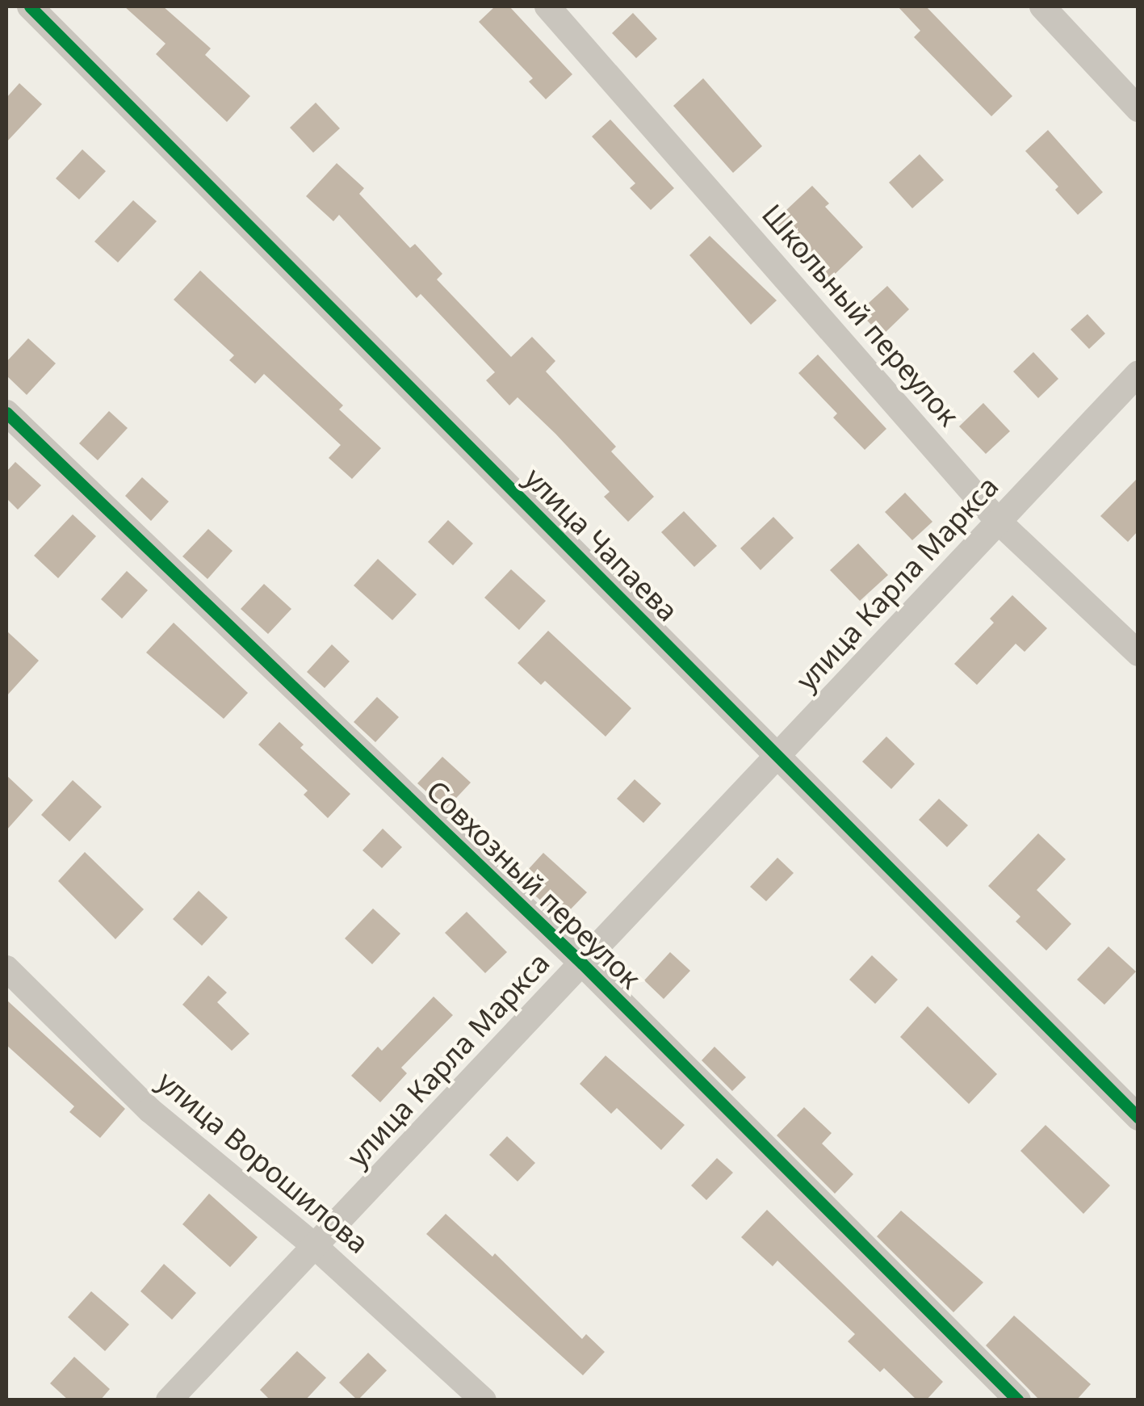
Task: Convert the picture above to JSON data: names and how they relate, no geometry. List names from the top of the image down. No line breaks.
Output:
{"streets":{"street":["Школьный переулок","улица Чапаева","улица Карла Маркса","Совхозный переулок","улица Ворошилова"]},"crossings":[["Школьный переулок","улица Карла Маркса"],["улица Чапаева","улица Карла Маркса"],["улица Карла Маркса","Совхозный переулок"],["улица Карла Маркса","улица Ворошилова"]]}
